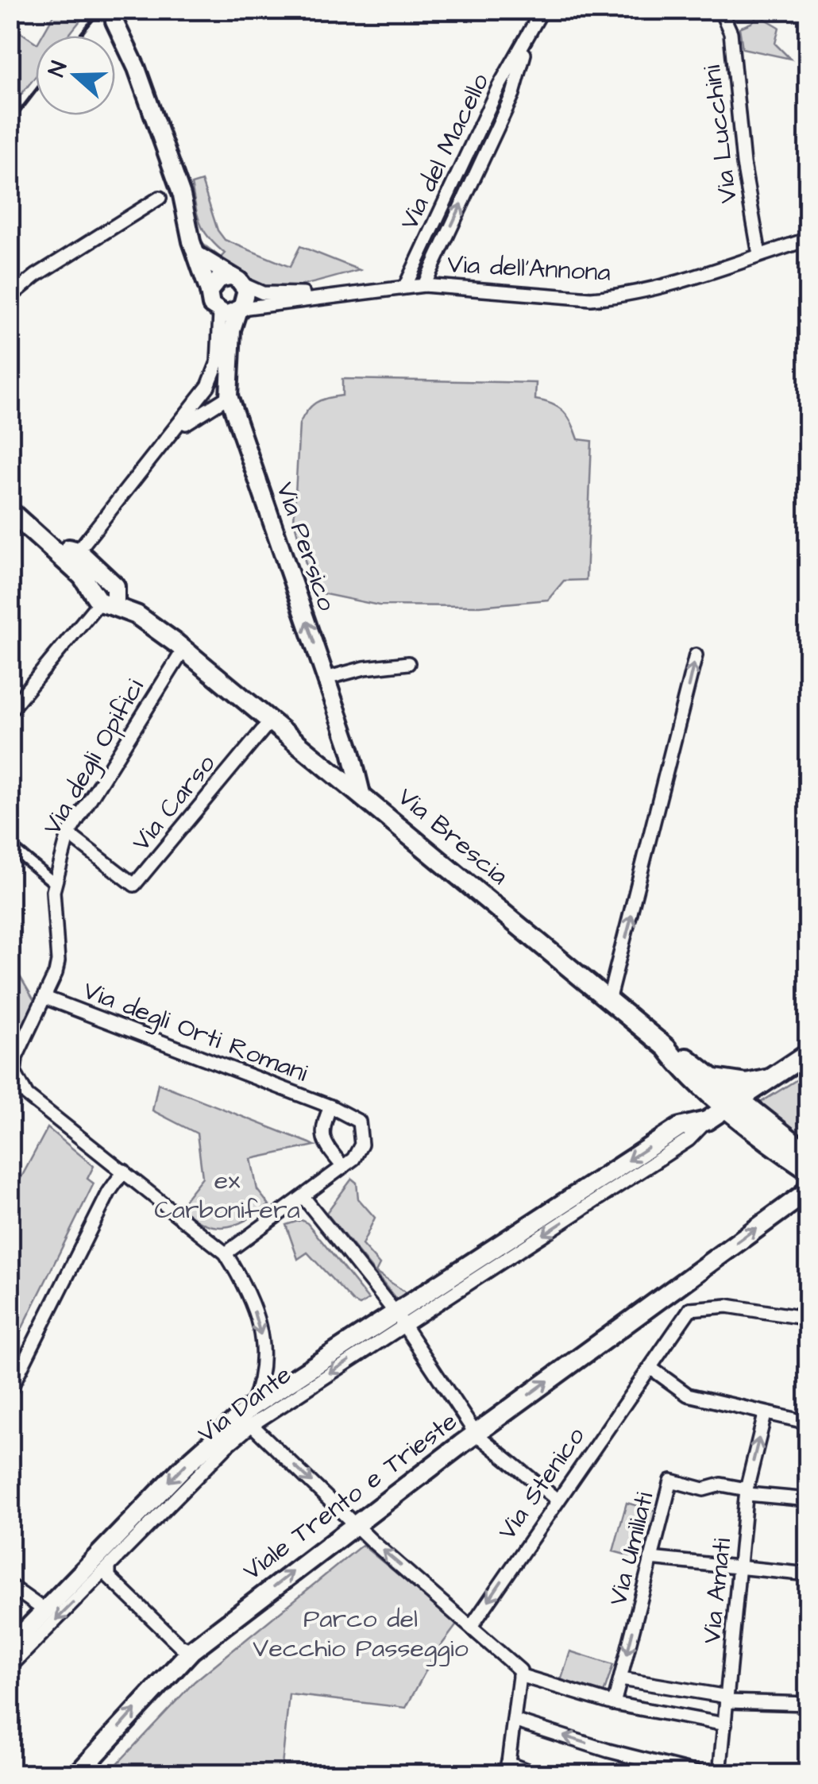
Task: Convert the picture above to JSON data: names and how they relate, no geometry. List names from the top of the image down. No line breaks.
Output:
{"streets":{"main road":["Via Brescia","Via Dante","Viale Trento e Trieste"],"street":["Via Lucchini","Via del Macello","Via dell'Annona","Via Persico","Via degli Opifici","Via Carso","Via degli Orti Romani","Via Stenico","Via Umiliati","Via Amati"]},"crossings":[["Via Lucchini","Via dell'Annona"],["Via del Macello","Via dell'Annona"],["Via dell'Annona","Via Persico"],["Via Persico","Via Brescia"],["Via degli Opifici","Via Carso"],["Via degli Opifici","Via Brescia"],["Via degli Opifici","Via degli Orti Romani"],["Via Carso","Via Brescia"],["Via Brescia","Via Dante"],["Via Umiliati","Via Amati"]],"one_way":["Via Persico","Via Dante","Via Stenico","Viale Trento e Trieste","Via Umiliati"],"parks":["ex Carbonifera","Parco del Vecchio Passeggio"],"north":"left"}
